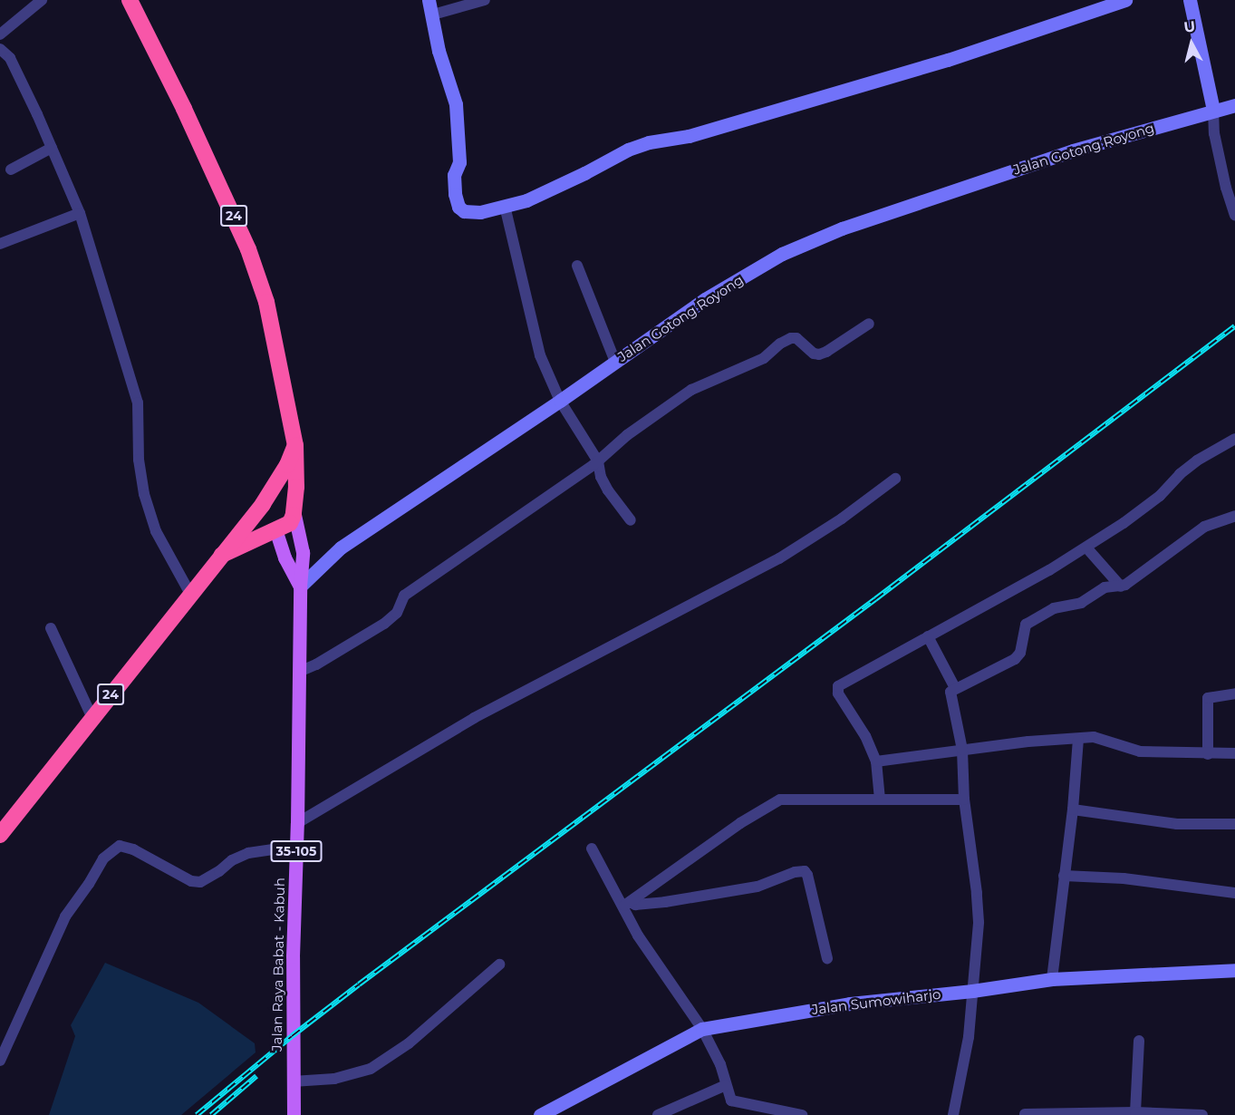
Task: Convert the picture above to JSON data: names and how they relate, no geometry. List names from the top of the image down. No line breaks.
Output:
{"streets":{"highway":["24"],"main road":["35-105","Jalan Raya Babat - Kabuh"],"street":["Jalan Gotong Royong","Jalan Sumowiharjo"]},"crossings":[["Jalan Gotong Royong","35-105"],["Jalan Gotong Royong","Jalan Raya Babat - Kabuh"],["24","35-105"],["35-105","Jalan Raya Babat - Kabuh"]],"north":"top"}
